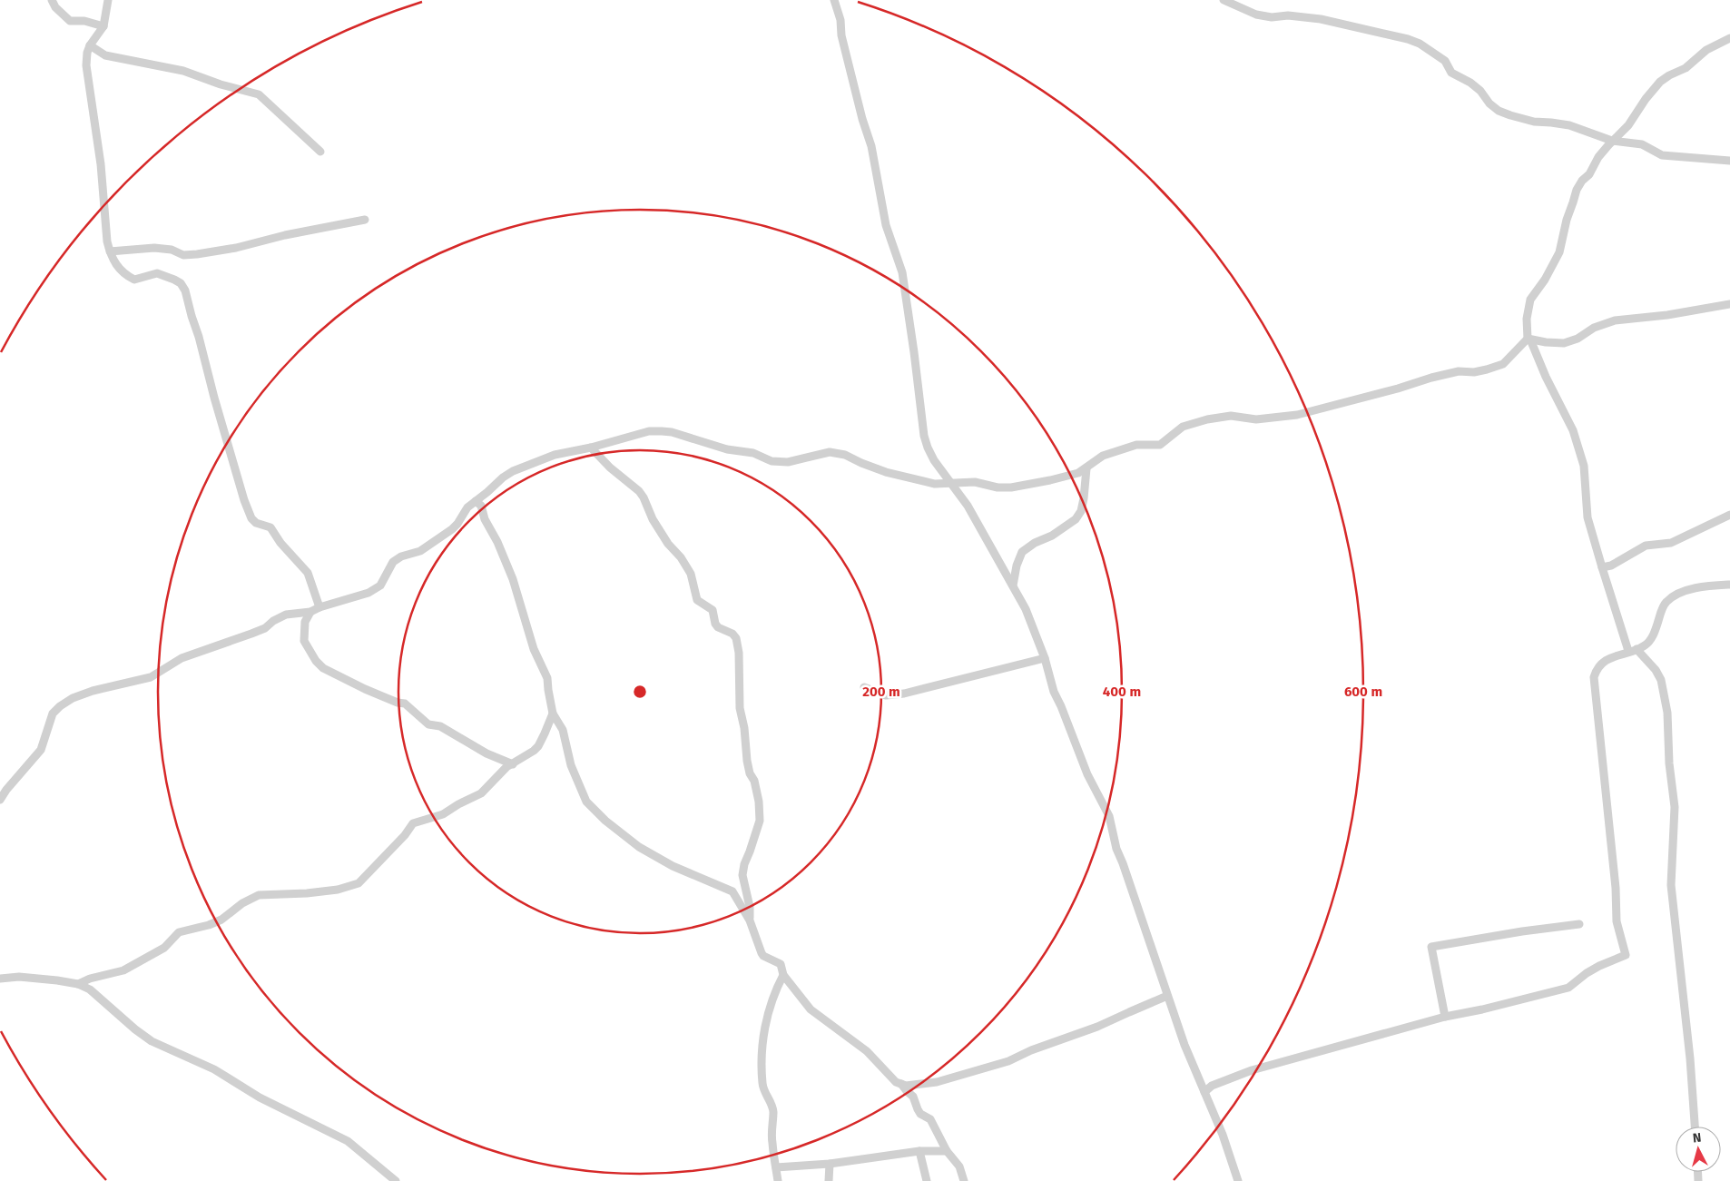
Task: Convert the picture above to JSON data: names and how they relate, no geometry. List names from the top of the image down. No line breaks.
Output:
{"north":"top","rings":["200 m","400 m","600 m"]}
